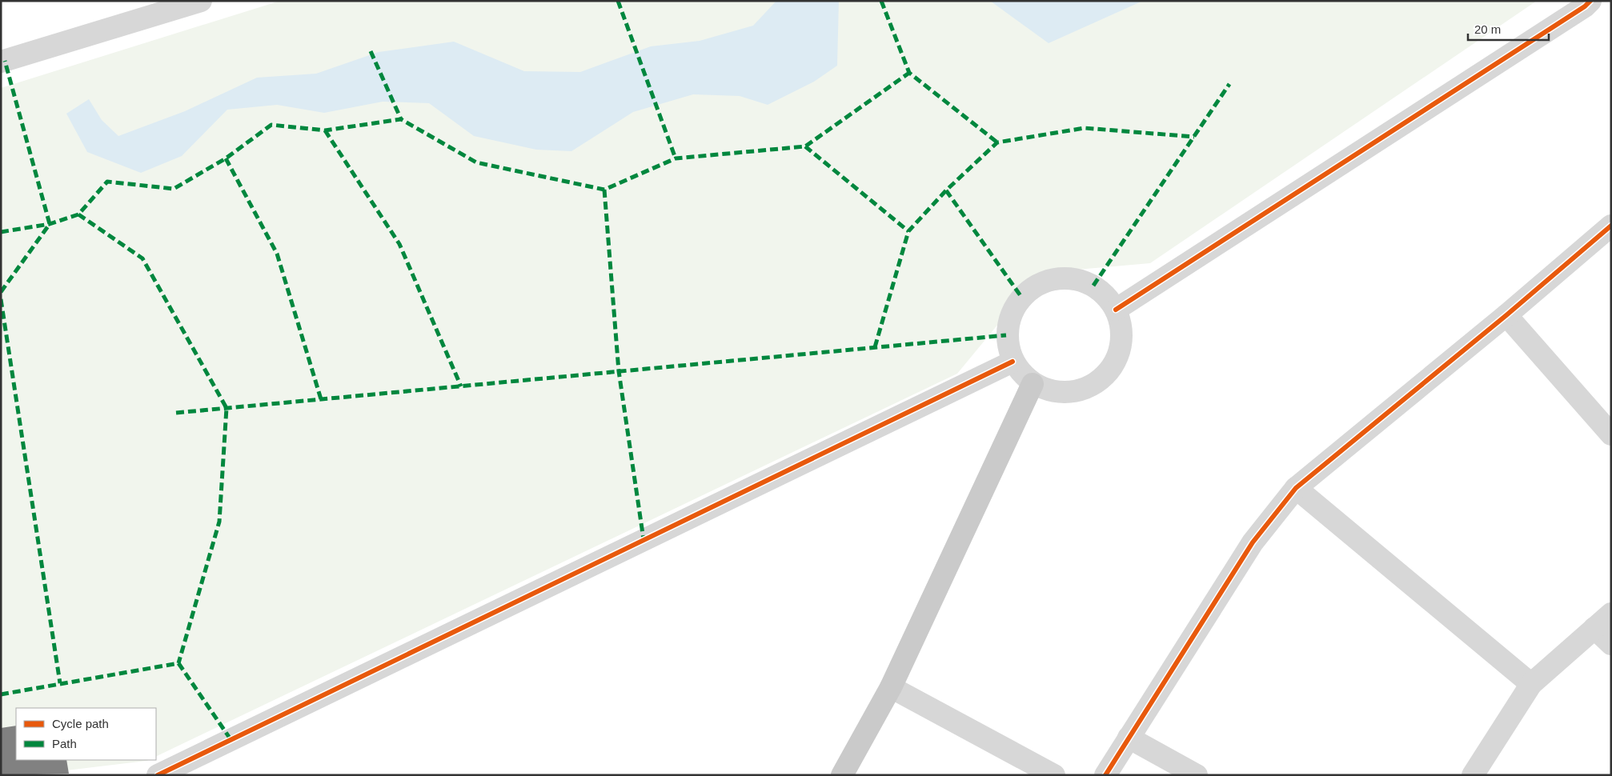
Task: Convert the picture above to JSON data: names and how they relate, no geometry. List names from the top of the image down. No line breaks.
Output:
{"legend":["Cycle path","Path"],"scale_bar":"20 m"}
